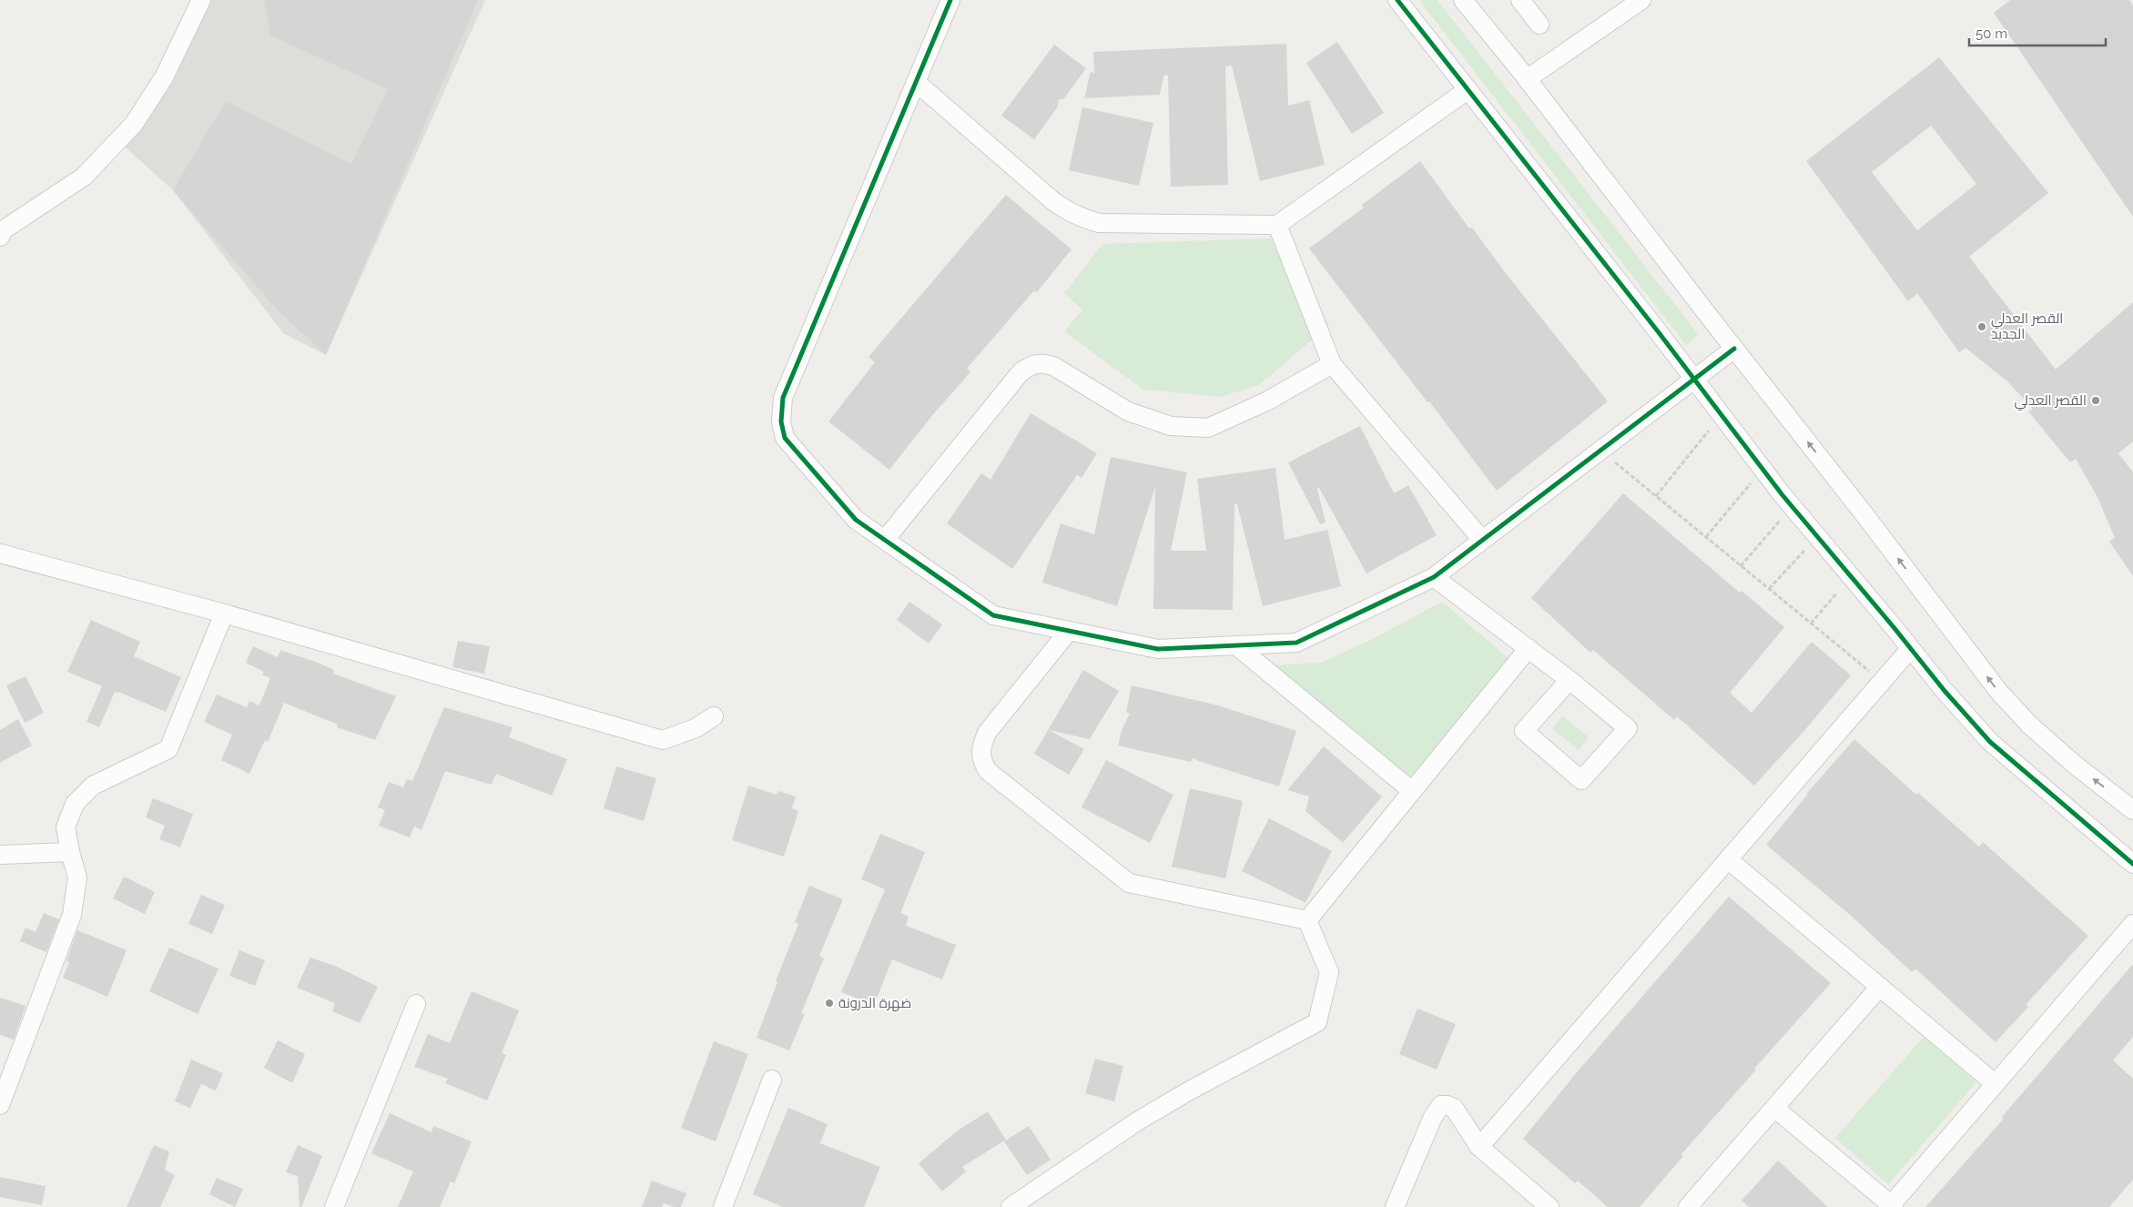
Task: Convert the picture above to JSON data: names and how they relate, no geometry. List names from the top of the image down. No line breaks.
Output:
{"places":["القصر العدلي الجديد","القصر العدلي","ضهرة الدرونة"],"scale_bar":"50 m"}
